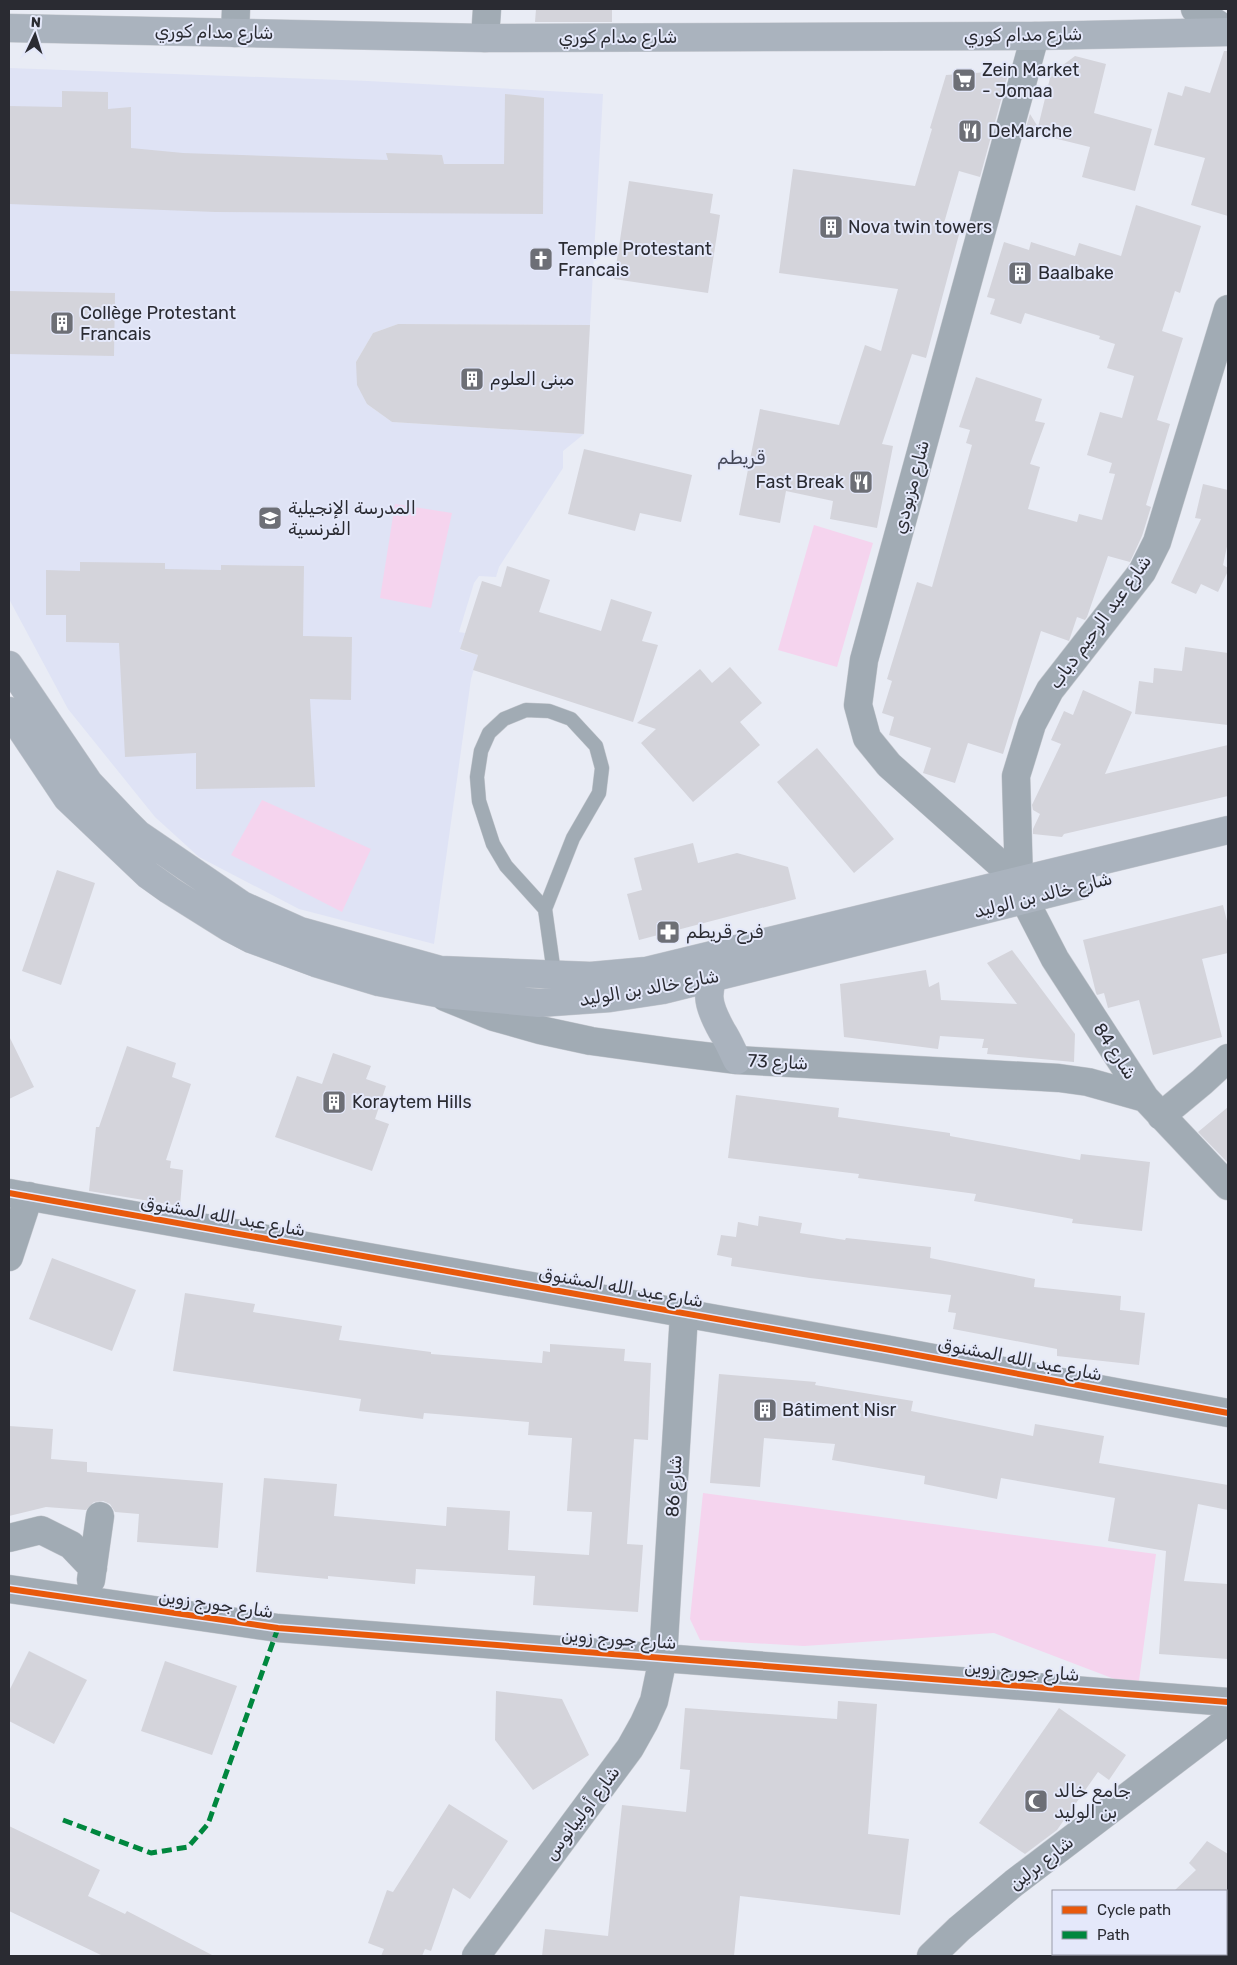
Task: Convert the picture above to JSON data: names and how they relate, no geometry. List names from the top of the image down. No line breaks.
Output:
{"streets":{"main road":["شارع مدام كوري","شارع خالد بن الوليد"],"street":["شارع مزبودي","شارع عبد الرحيم دياب","شارع 84","شارع 73","شارع عبد الله المشنوق","شارع 86","شارع جورج زوين","شارع أولبيانوس","شارع برلين"]},"crossings":[["شارع مدام كوري","شارع مزبودي"],["شارع مزبودي","شارع عبد الرحيم دياب"],["شارع مزبودي","شارع خالد بن الوليد"],["شارع مزبودي","شارع 84"],["شارع عبد الرحيم دياب","شارع خالد بن الوليد"],["شارع عبد الرحيم دياب","شارع 84"],["شارع خالد بن الوليد","شارع 84"],["شارع خالد بن الوليد","شارع 73"],["شارع 84","شارع 73"],["شارع عبد الله المشنوق","شارع 86"],["شارع 86","شارع جورج زوين"],["شارع 86","شارع أولبيانوس"],["شارع جورج زوين","شارع أولبيانوس"]],"districts":["قريطم"],"places":{"supermarket":["Zein Market - Jomaa"],"restaurant":["DeMarche","Fast Break"],"building":["Nova twin towers","Baalbake","Collège Protestant Francais","مبنى العلوم","Koraytem Hills","Bâtiment Nisr"],"church":["Temple Protestant Francais"],"school or university":["المدرسة الإنجيلية الفرنسية"],"pharmacy":["فرح قريطم"],"mosque":["جامع خالد بن الوليد"]},"legend":["Cycle path","Path"],"north":"top"}
